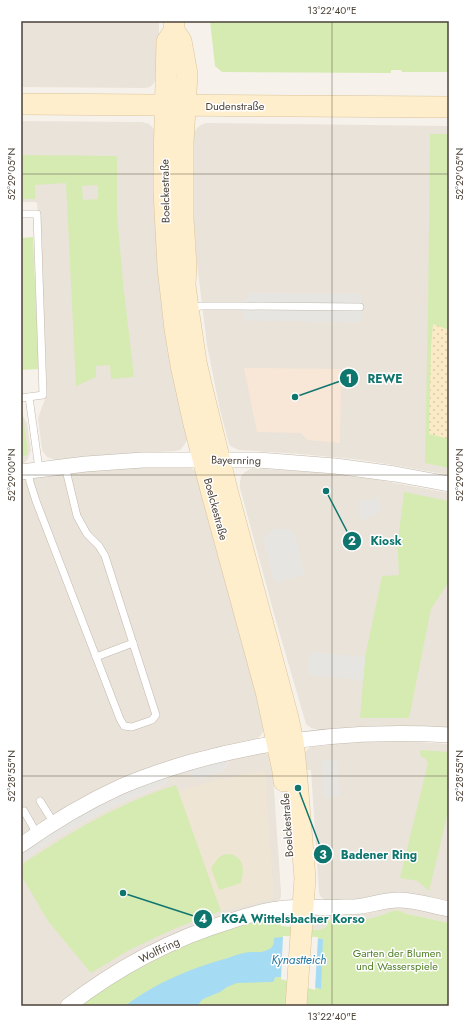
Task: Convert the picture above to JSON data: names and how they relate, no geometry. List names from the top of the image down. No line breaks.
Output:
{"streets":{"main road":["Dudenstraße","Boelckestraße"],"street":["Bayernring","Wolffring"]},"crossings":[["Dudenstraße","Boelckestraße"],["Boelckestraße","Bayernring"],["Boelckestraße","Wolffring"]],"water":["Kynastteich"],"parks":["Garten der Blumen und Wasserspiele"],"places":["REWE","Kiosk","Badener Ring","KGA Wittelsbacher Korso"],"coordinates":["13°22'40\"E","52°29'05\"N","52°29'00\"N","52°28'55\"N"]}
